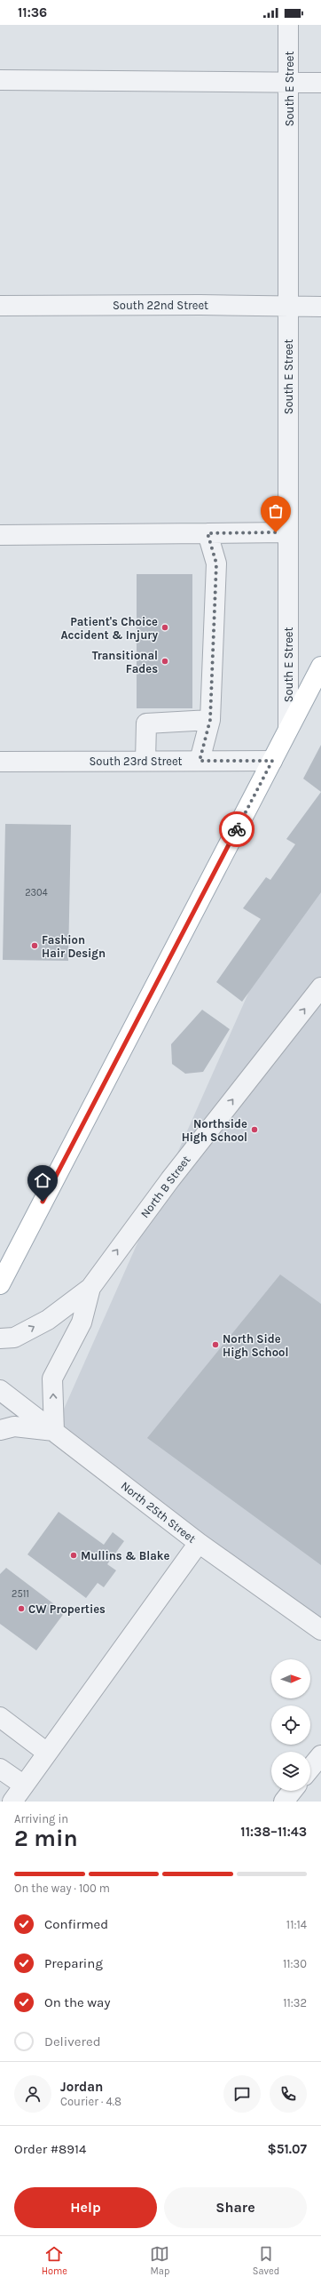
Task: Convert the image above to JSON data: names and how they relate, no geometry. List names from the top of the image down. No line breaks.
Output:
{"streets":{"street":["South E Street","South 22nd Street","South 23rd Street","North B Street","North 25th Street"]},"crossings":[["South E Street","South 22nd Street"]],"one_way":["North B Street"],"places":["Patient's Choice Accident & Injury","Transitional Fades","Fashion Hair Design","Northside High School","North Side High School","Mullins & Blake","CW Properties"],"house_numbers":["2304","2511"],"north":"right","page":{"status":"11:36","heading":["2 min","Arriving in","11:38–11:43"],"panel":["Jordan","Courier · 4.8","Order #8914","$51.07"],"bar":"On the way · 100 m","list":[["Confirmed","11:14"],["Preparing","11:30"],["On the way","11:32"],"Delivered"],"buttons":["Help","Share"],"tabs":["Home","Map","Saved"]}}
